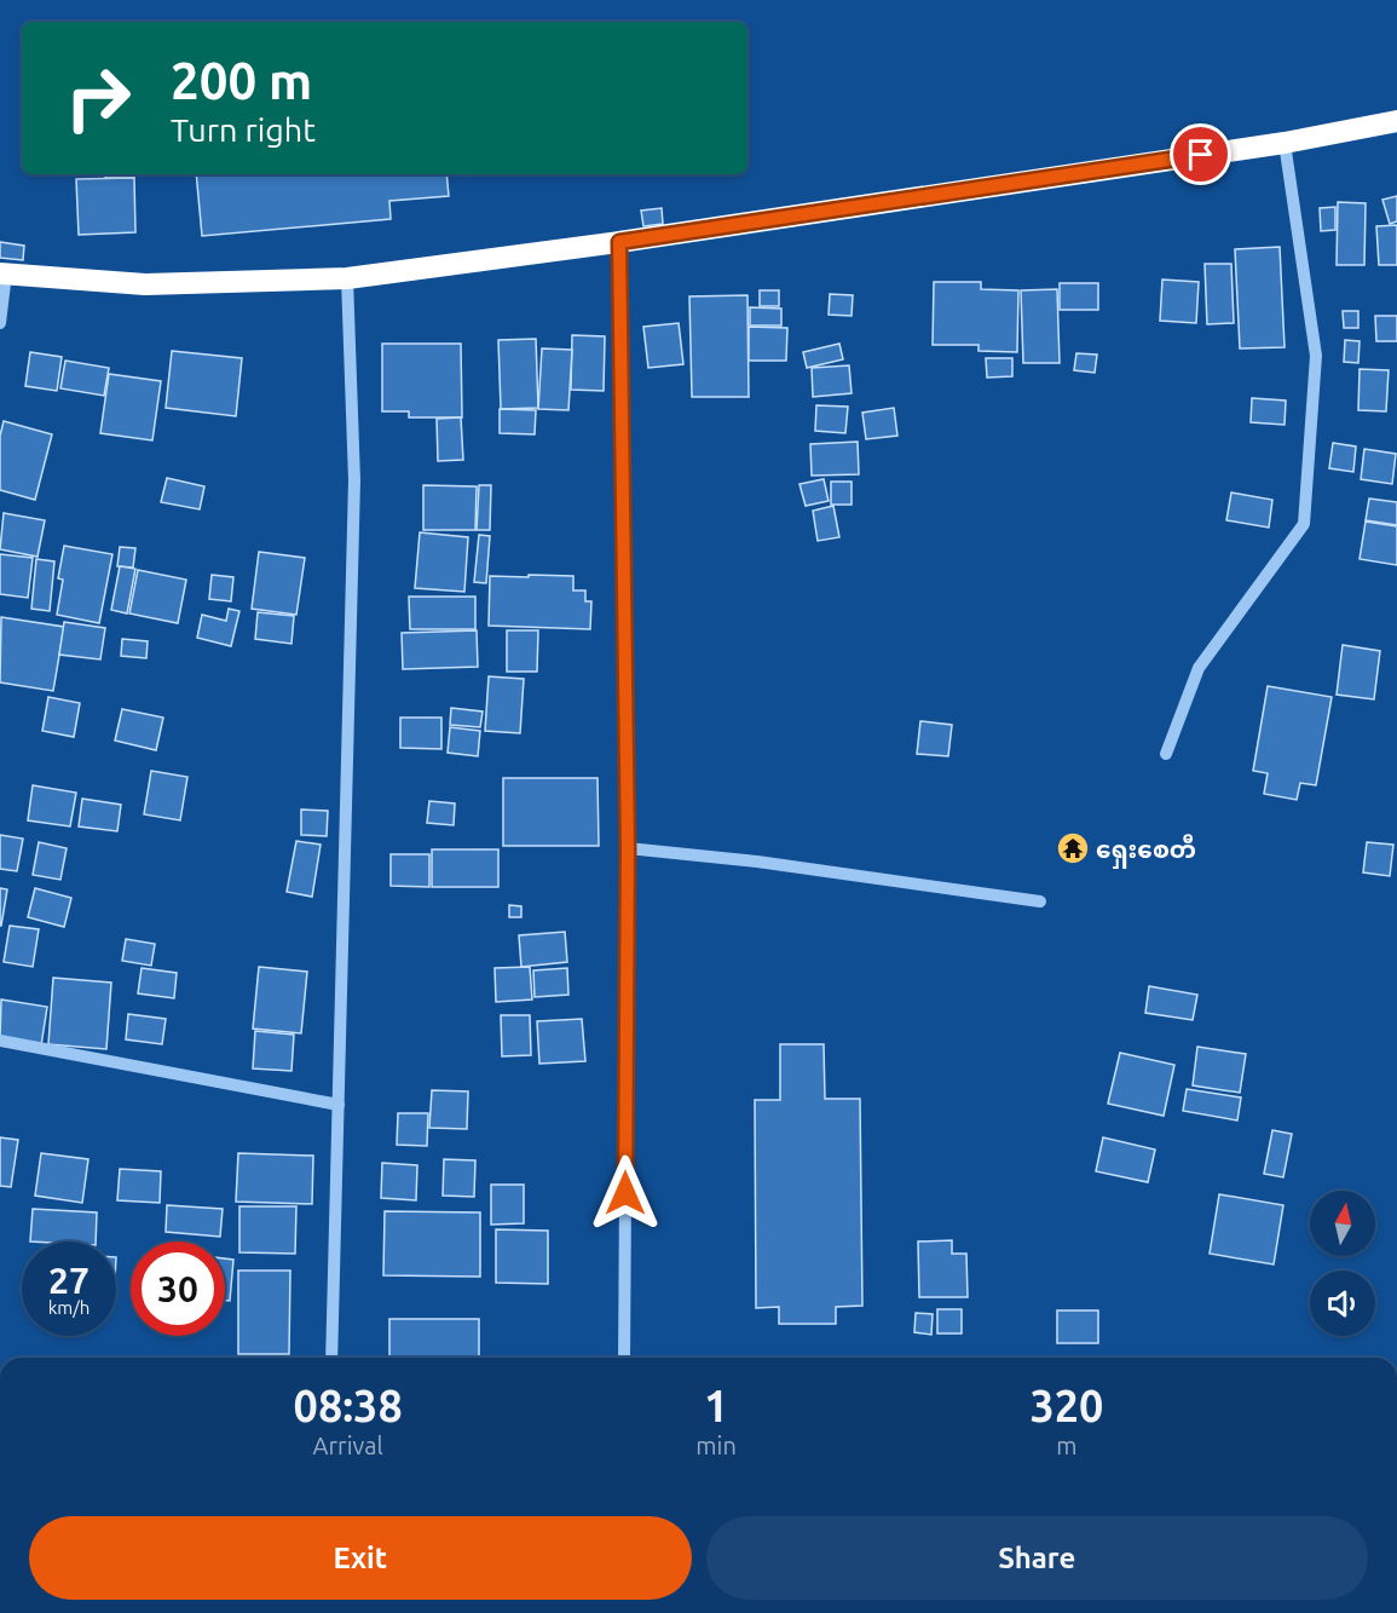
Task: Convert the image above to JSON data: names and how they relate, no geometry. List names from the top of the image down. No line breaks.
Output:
{"places":{"temple":["ရှေးစေတီ"]},"north":"top","page":{"turn":["200 m","Turn right"],"speed":"27 km/h","limit":"30","eta":["08:38","Arrival","1","min","320","m"],"buttons":["Exit","Share"]}}
